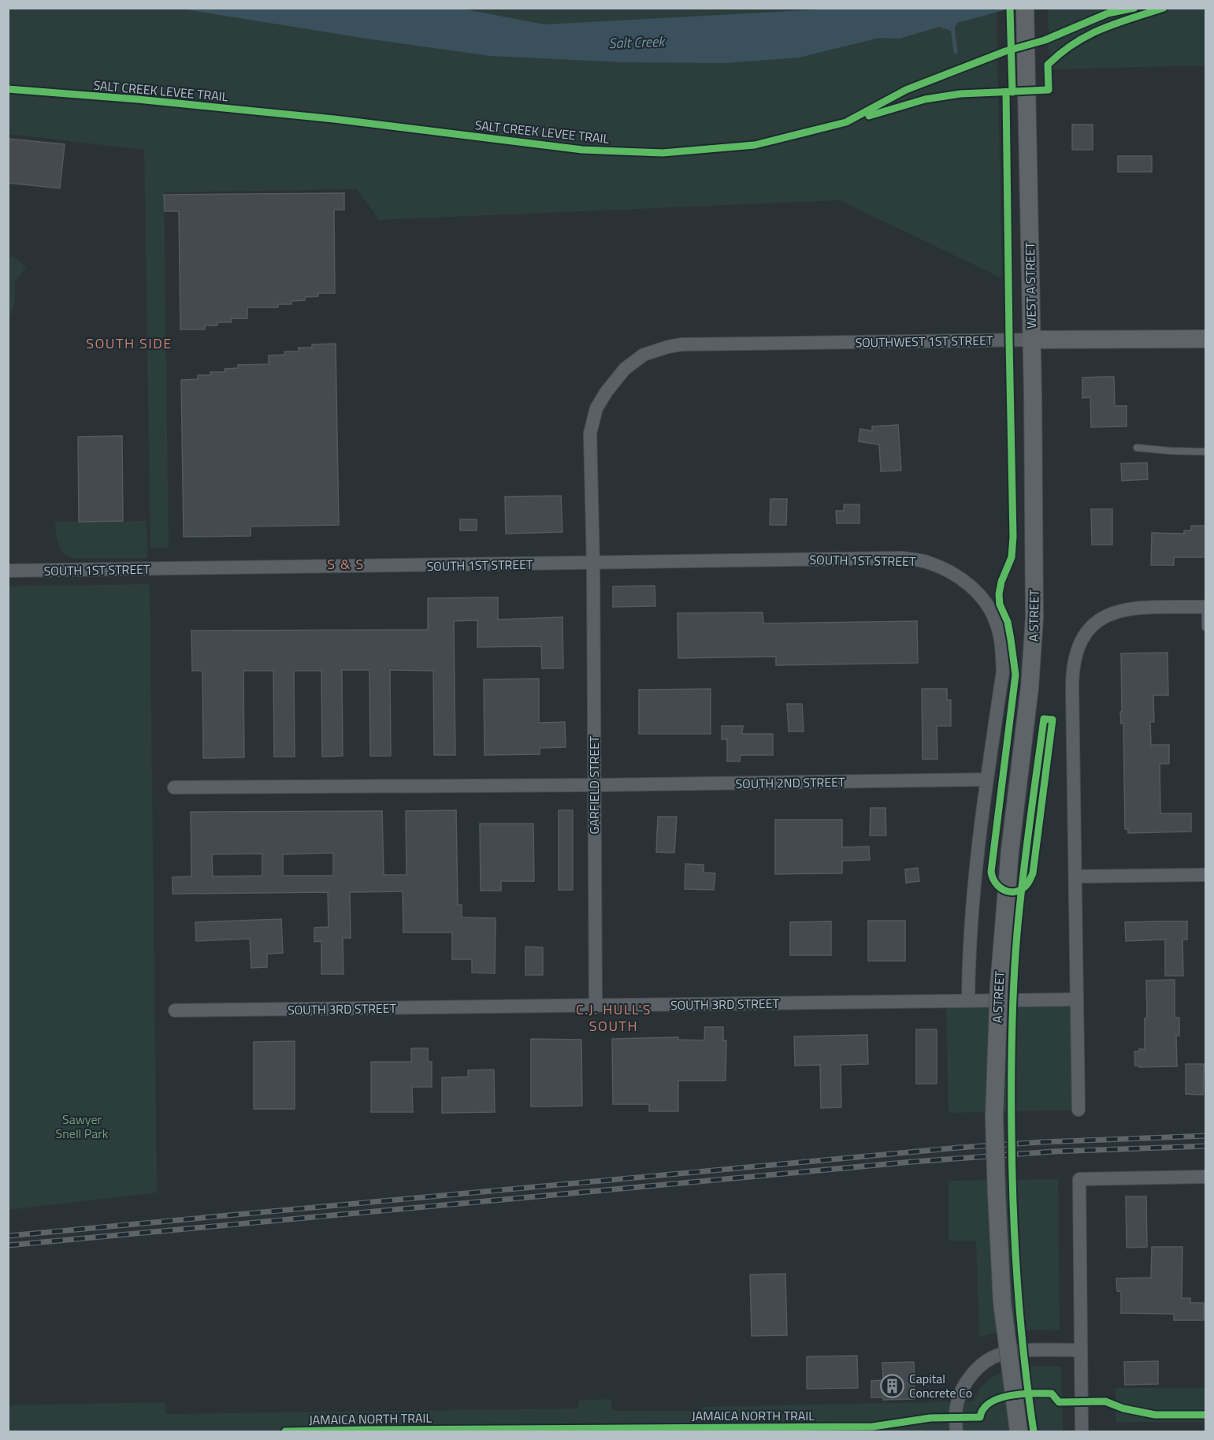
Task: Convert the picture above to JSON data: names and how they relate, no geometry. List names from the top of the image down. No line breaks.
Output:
{"streets":{"main road":["WEST A STREET","SOUTHWEST 1ST STREET","A STREET"],"street":["SOUTH 1ST STREET","SOUTH 2ND STREET","GARFIELD STREET","SOUTH 3RD STREET"],"cycle path":["SALT CREEK LEVEE TRAIL","JAMAICA NORTH TRAIL"]},"crossings":[["WEST A STREET","SOUTHWEST 1ST STREET"],["WEST A STREET","A STREET"],["SOUTHWEST 1ST STREET","SOUTH 1ST STREET"],["SOUTHWEST 1ST STREET","GARFIELD STREET"],["SOUTH 1ST STREET","SOUTH 2ND STREET"],["SOUTH 1ST STREET","GARFIELD STREET"],["SOUTH 2ND STREET","GARFIELD STREET"],["GARFIELD STREET","SOUTH 3RD STREET"]],"districts":["SOUTH SIDE","S & S","C.J. HULL'S SOUTH"],"water":["Salt Creek"],"parks":["Sawyer Snell Park"],"places":{"building":["Capital Concrete Co"]}}
